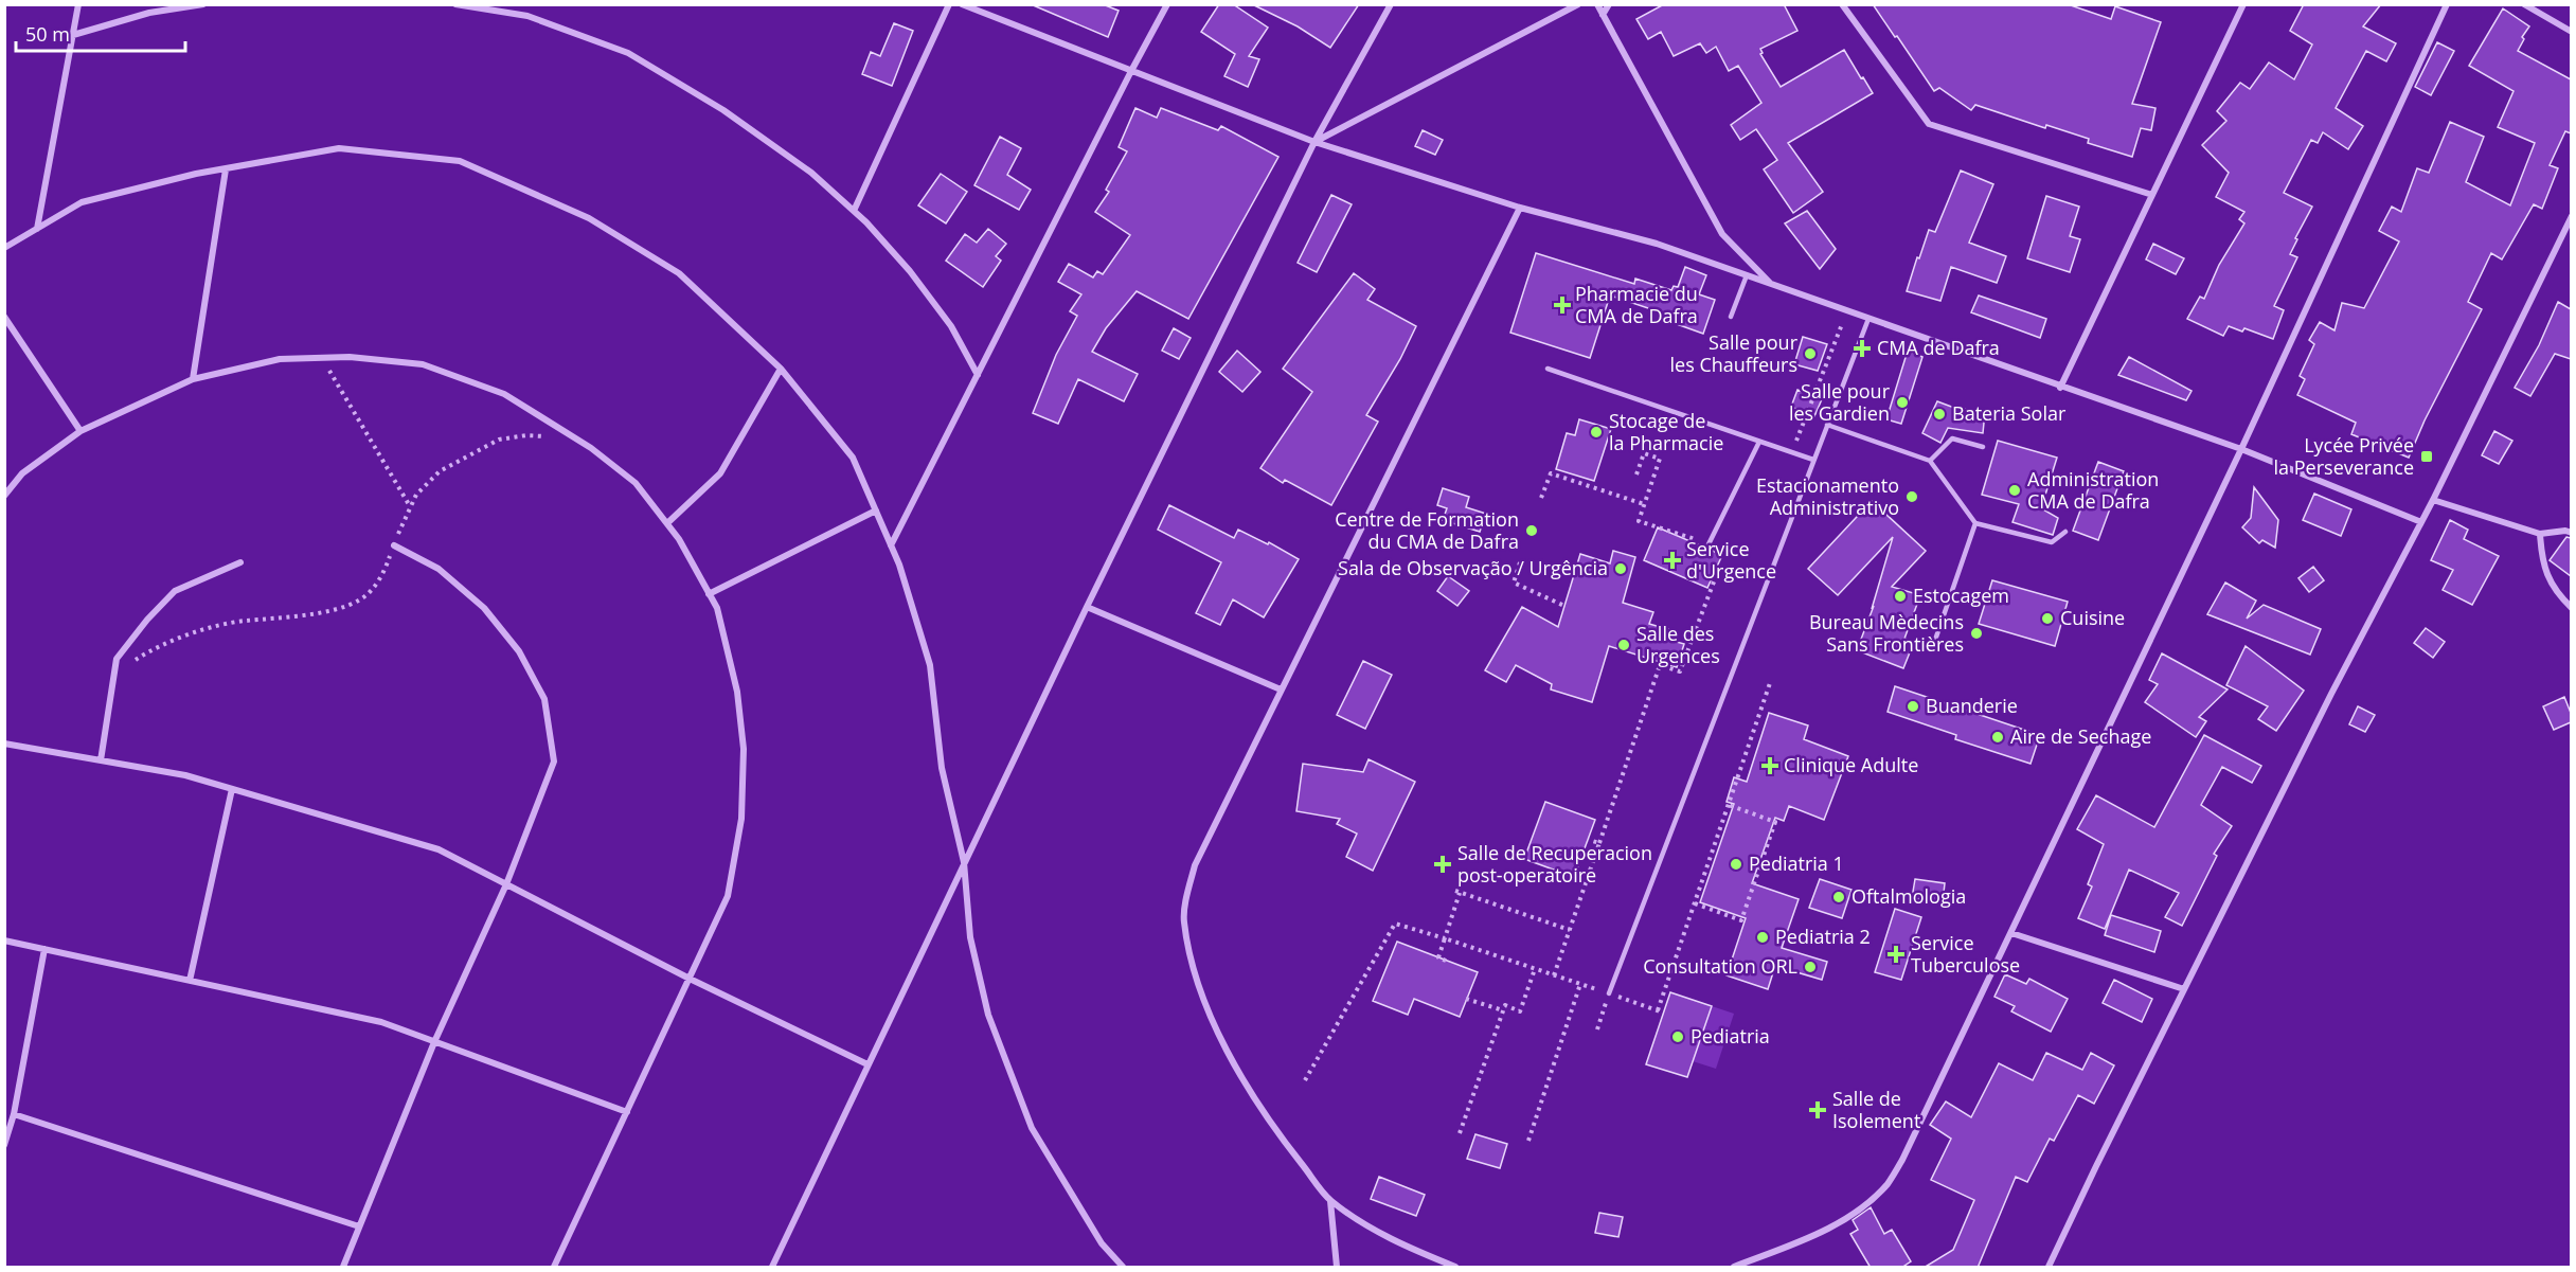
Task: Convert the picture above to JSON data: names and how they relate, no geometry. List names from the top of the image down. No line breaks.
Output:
{"places":{"health":["Pharmacie du CMA de Dafra","CMA de Dafra","Service d'Urgence","Clinique Adulte","Salle de Recuperacion post-operatoire","Service Tuberculose","Salle de Isolement"],"other":["Salle pour les Chauffeurs","Salle pour les Gardien","Bateria Solar","Stocage de la Pharmacie","Administration CMA de Dafra","Estacionamento Administrativo","Centre de Formation du CMA de Dafra","Sala de Observação / Urgência","Estocagem","Cuisine","Bureau Mèdecins Sans Frontières","Salle des Urgences","Buanderie","Aire de Sechage","Pediatria 1","Oftalmologia","Pediatria 2","Consultation ORL","Pediatria"],"transit":["Lycée Privée la Perseverance"]},"scale_bar":"50 m"}
